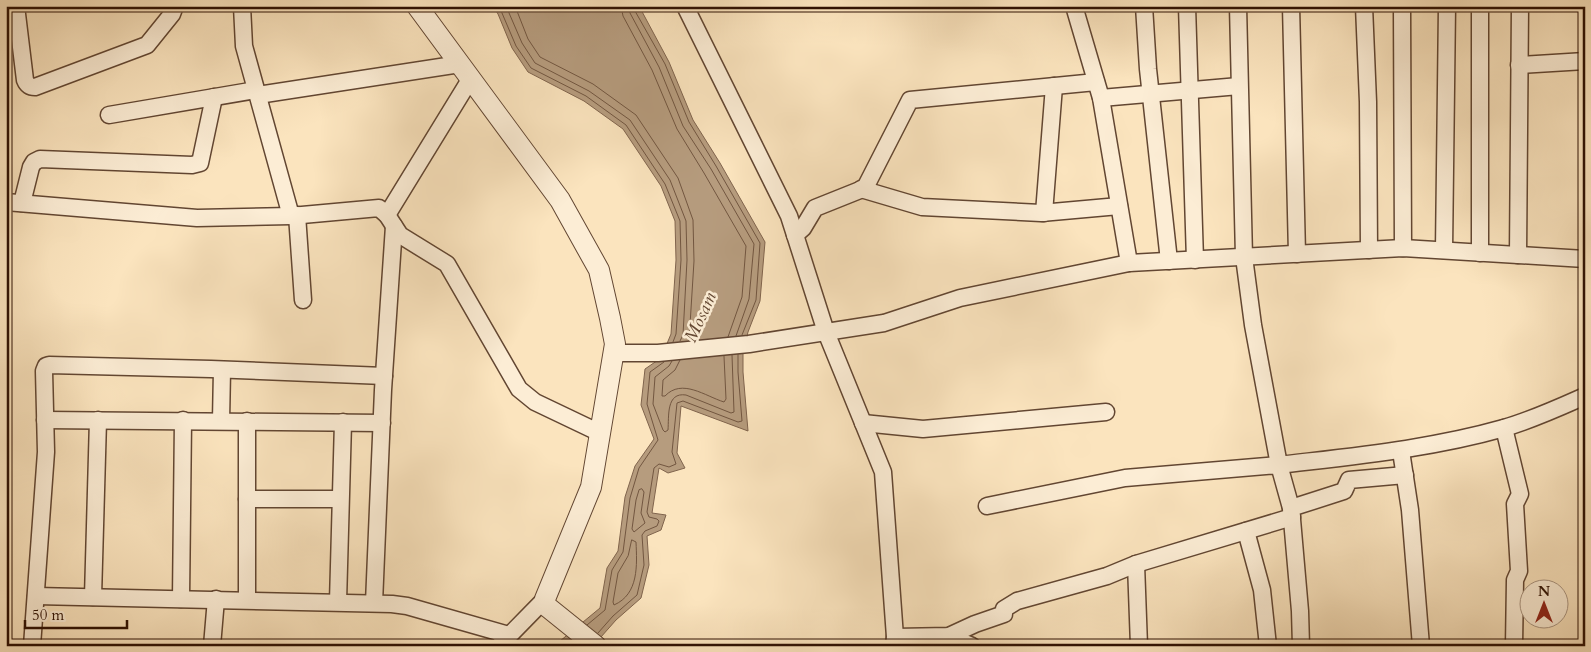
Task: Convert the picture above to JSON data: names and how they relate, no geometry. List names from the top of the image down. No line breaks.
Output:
{"water":["Mosam"],"scale_bar":"50 m","north":"top"}
